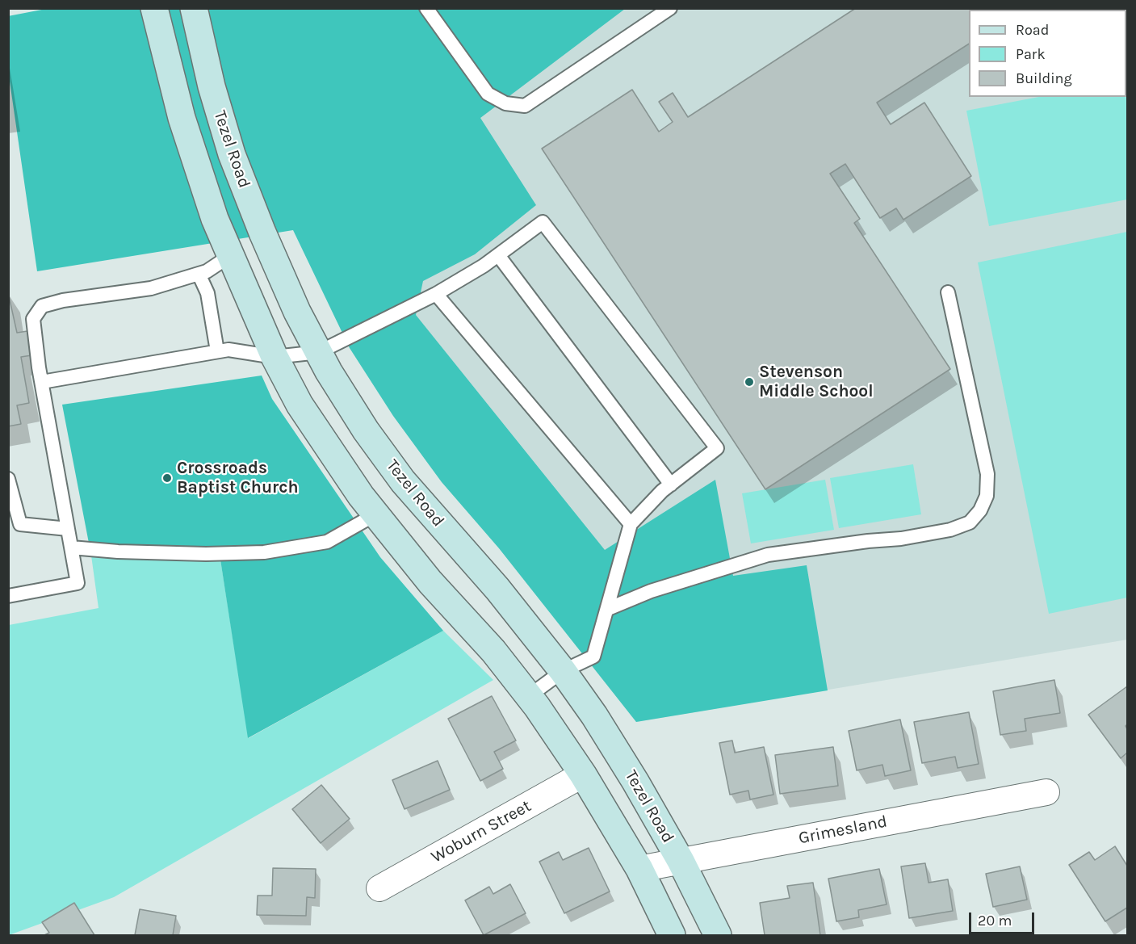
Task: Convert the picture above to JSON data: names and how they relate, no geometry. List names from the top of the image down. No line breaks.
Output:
{"streets":{"main road":["Tezel Road"],"street":["Grimesland","Woburn Street"]},"crossings":[["Tezel Road","Grimesland"]],"places":["Stevenson Middle School","Crossroads Baptist Church"],"legend":["Road","Park","Building"],"scale_bar":"20 m"}
